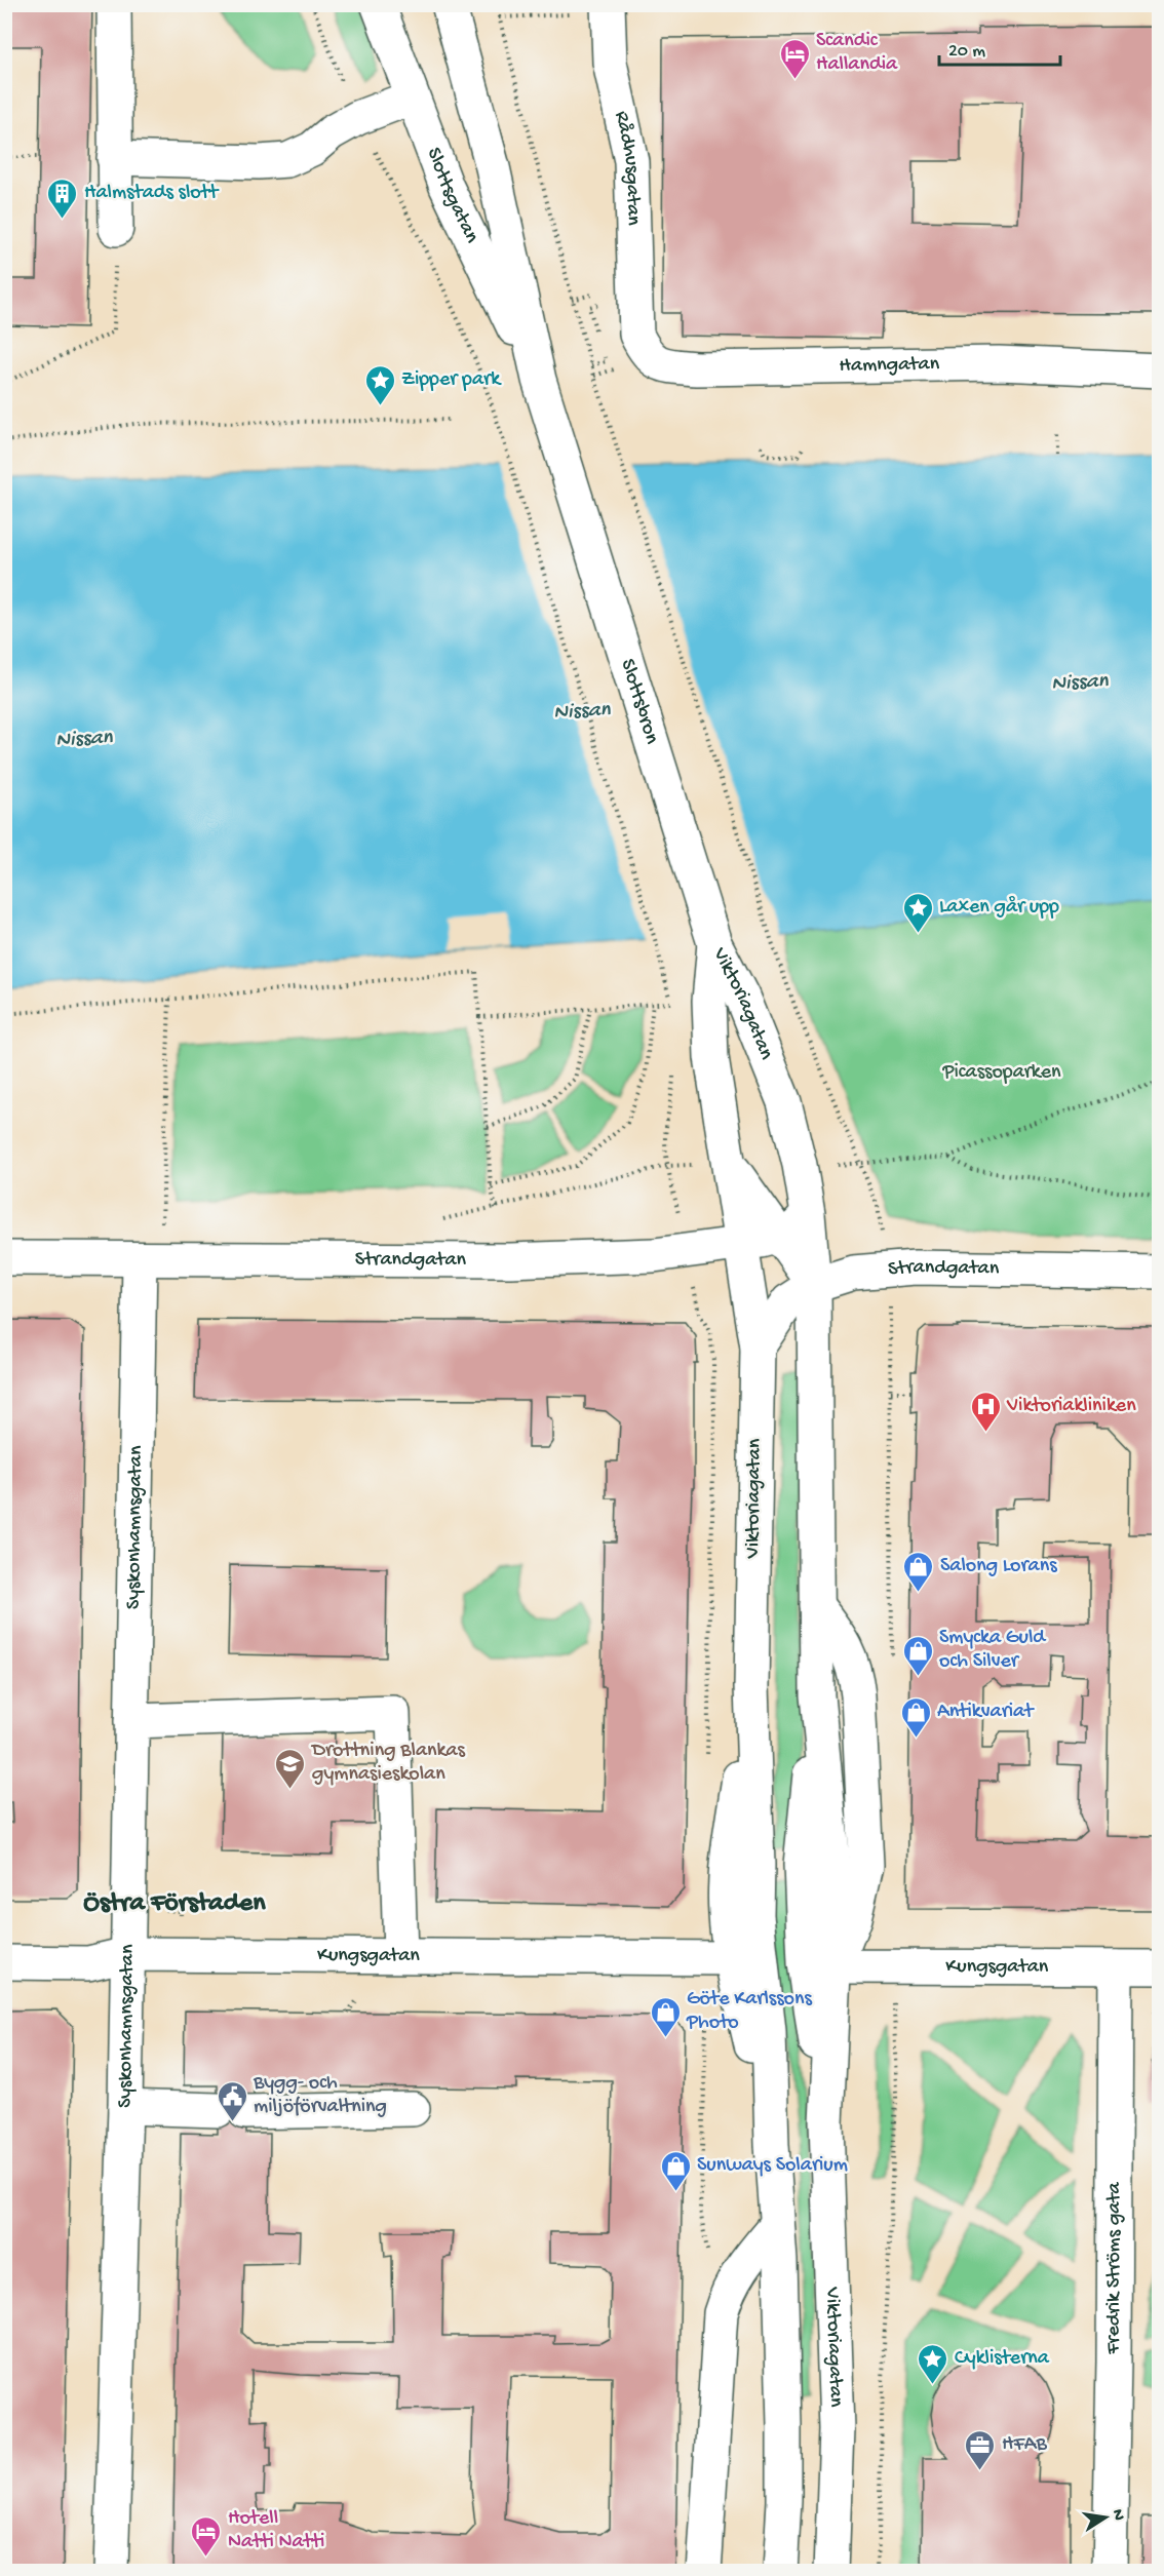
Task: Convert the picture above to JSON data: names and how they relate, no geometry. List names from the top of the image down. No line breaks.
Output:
{"streets":{"main road":["Rådhusgatan","Slottsgatan","Hamngatan","Slottsbron","Viktoriagatan","Strandgatan","Syskonhamnsgatan","Kungsgatan","Fredrik Ströms gata"]},"crossings":[["Rådhusgatan","Hamngatan"],["Slottsgatan","Slottsbron"],["Slottsbron","Viktoriagatan"],["Viktoriagatan","Strandgatan"],["Viktoriagatan","Kungsgatan"],["Strandgatan","Syskonhamnsgatan"],["Syskonhamnsgatan","Kungsgatan"],["Kungsgatan","Fredrik Ströms gata"]],"districts":["Östra Förstaden"],"water":["Nissan"],"parks":["Picassoparken"],"places":{"hotel":["Scandic Hallandia","Hotell Natti Natti"],"building":["Halmstads slott"],"place":["Zipper park","Laxen går upp","Cyklisterna"],"hospital":["Viktoriakliniken"],"shop":["Salong Lorans","Smycka Guld och Silver","Antikvariat","Göte Karlssons Photo","Sunways Solarium"],"school or university":["Drottning Blankas gymnasieskolan"],"public building":["Bygg- och miljöförvaltning"],"office":["HFAB"]},"scale_bar":"20 m","north":"right"}
